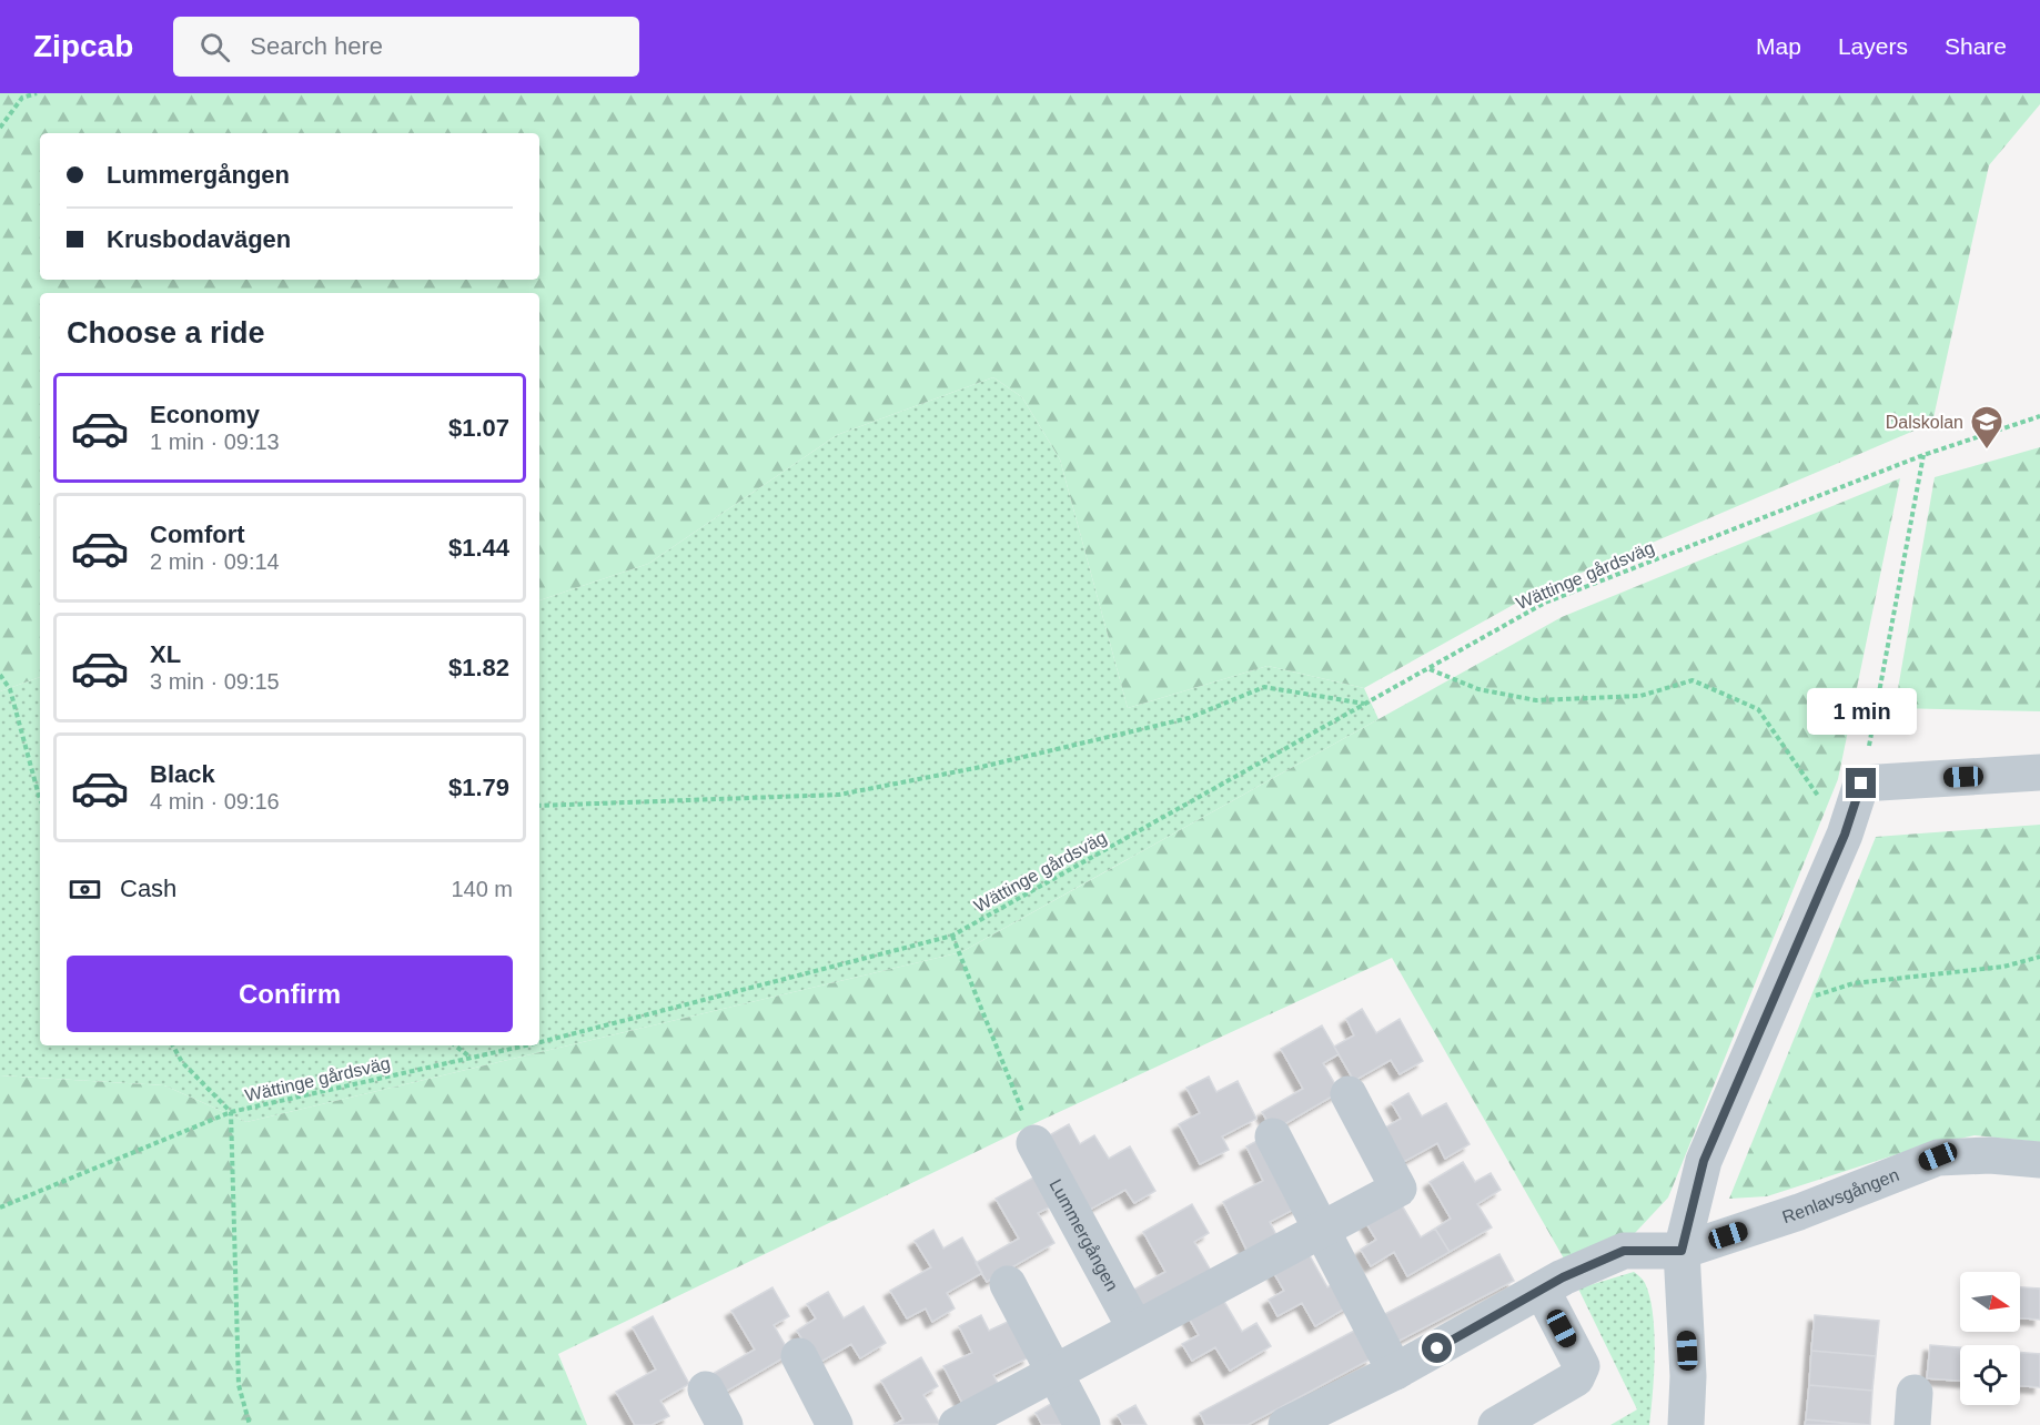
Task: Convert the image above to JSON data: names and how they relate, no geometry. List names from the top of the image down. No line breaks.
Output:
{"streets":{"street":["Renlavsgången","Lummergången"],"path":["Wättinge gårdsväg"]},"places":{"school or university":["Dalskolan"]},"north":"right","page":{"header":"Zipcab","search":"Search here","nav":["Map","Layers","Share"],"banner":["Lummergången","Krusbodavägen"],"heading":"Choose a ride","list":[{"name":"Economy","note":"1 min · 09:13","value":"$1.07"},{"name":"Comfort","note":"2 min · 09:14","value":"$1.44"},{"name":"XL","note":"3 min · 09:15","value":"$1.82"},{"name":"Black","note":"4 min · 09:16","value":"$1.79"}],"bubble":"1 min","pay":["Cash","140 m"],"buttons":"Confirm"}}
